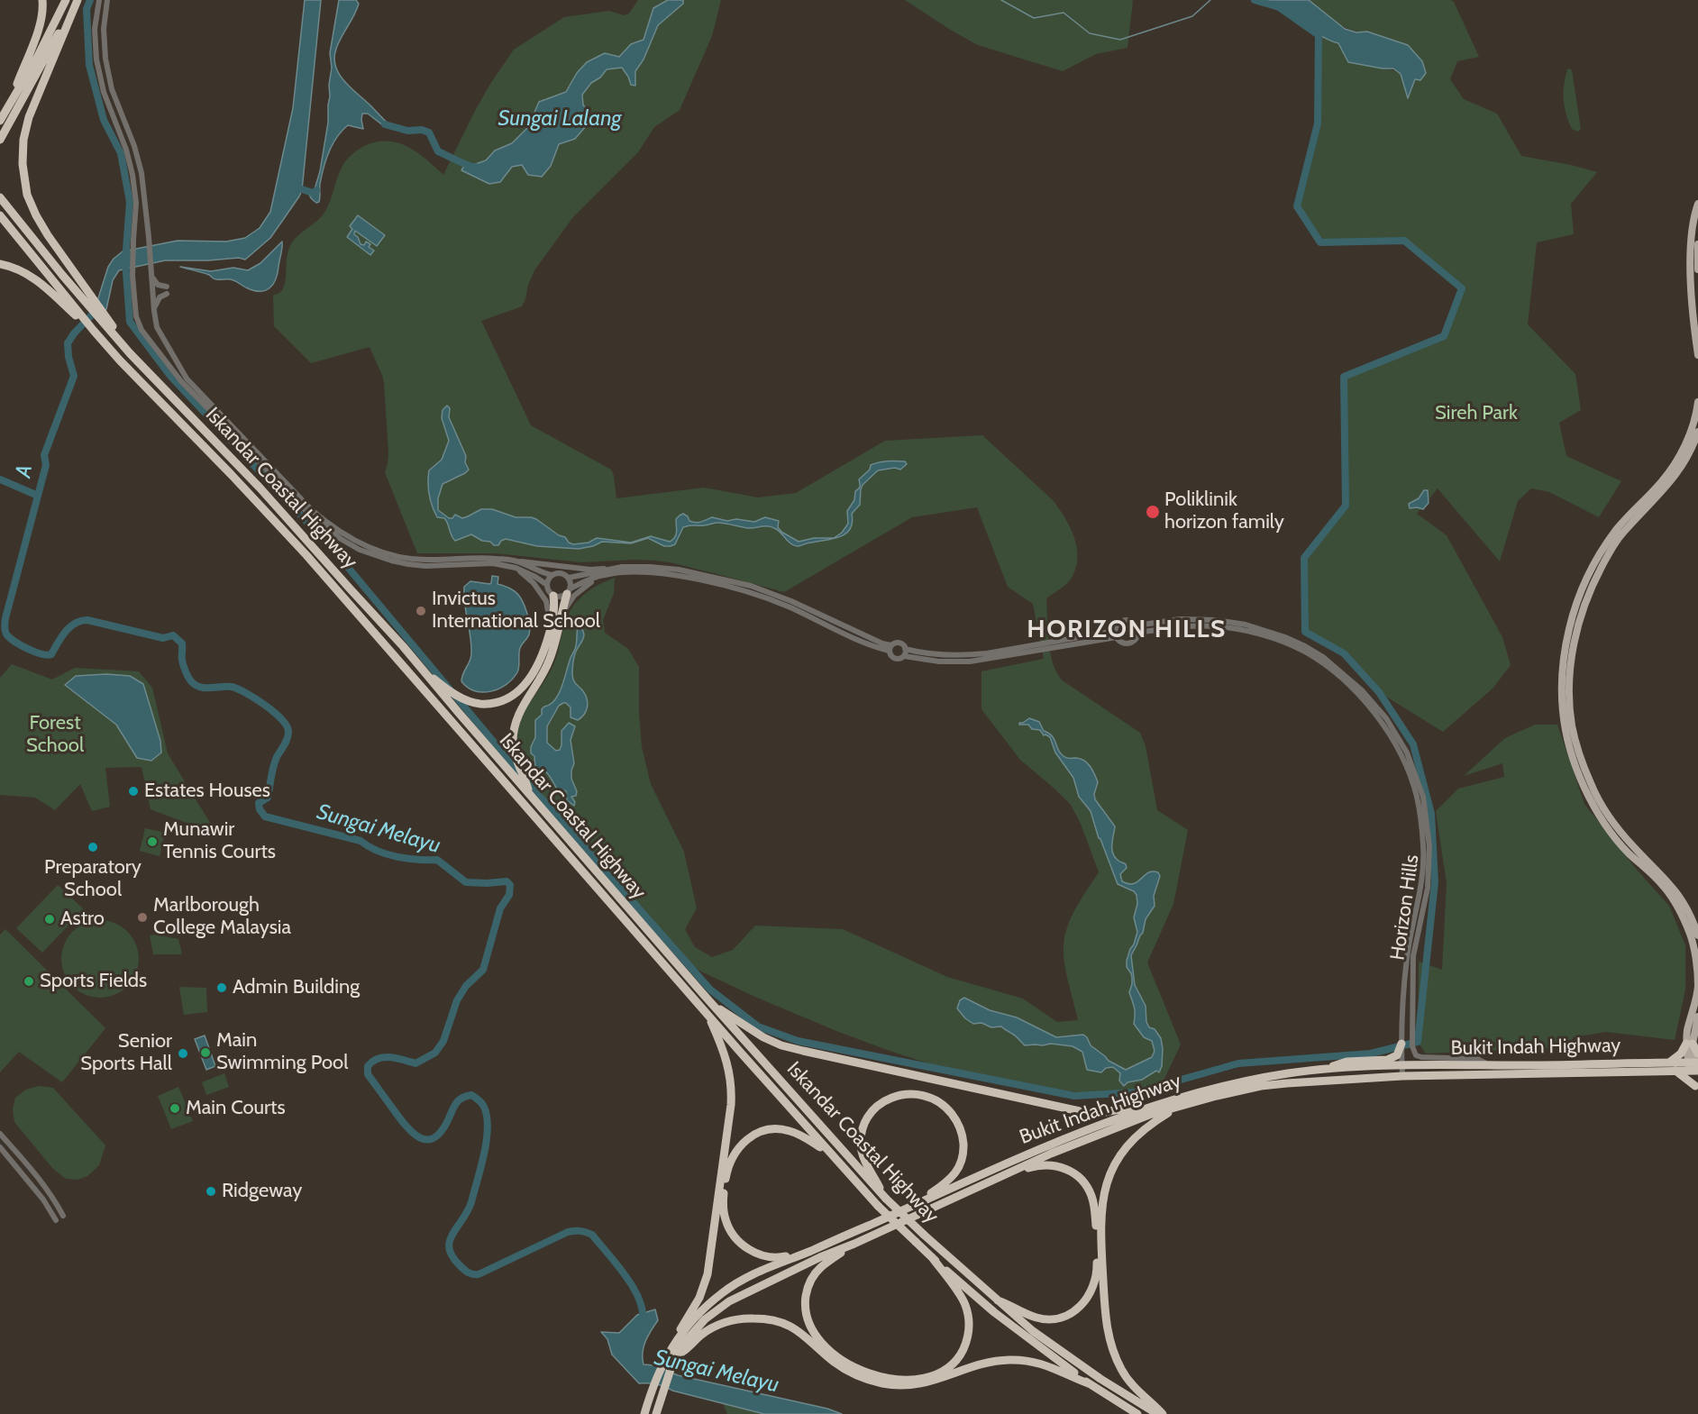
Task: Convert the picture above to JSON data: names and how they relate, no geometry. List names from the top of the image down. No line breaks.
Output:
{"streets":{"highway":["Iskandar Coastal Highway","Bukit Indah Highway"],"street":["Horizon Hills"]},"crossings":[["Horizon Hills","Bukit Indah Highway"]],"districts":["HORIZON HILLS"],"water":["Sungai Lalang","A","Sungai Melayu"],"parks":["Sireh Park","Forest School"],"places":["Poliklinik horizon family","Invictus International School","Estates Houses","Munawir Tennis Courts","Preparatory School","Marlborough College Malaysia","Astro","Sports Fields","Admin Building","Main Swimming Pool","Senior Sports Hall","Main Courts","Ridgeway"]}
